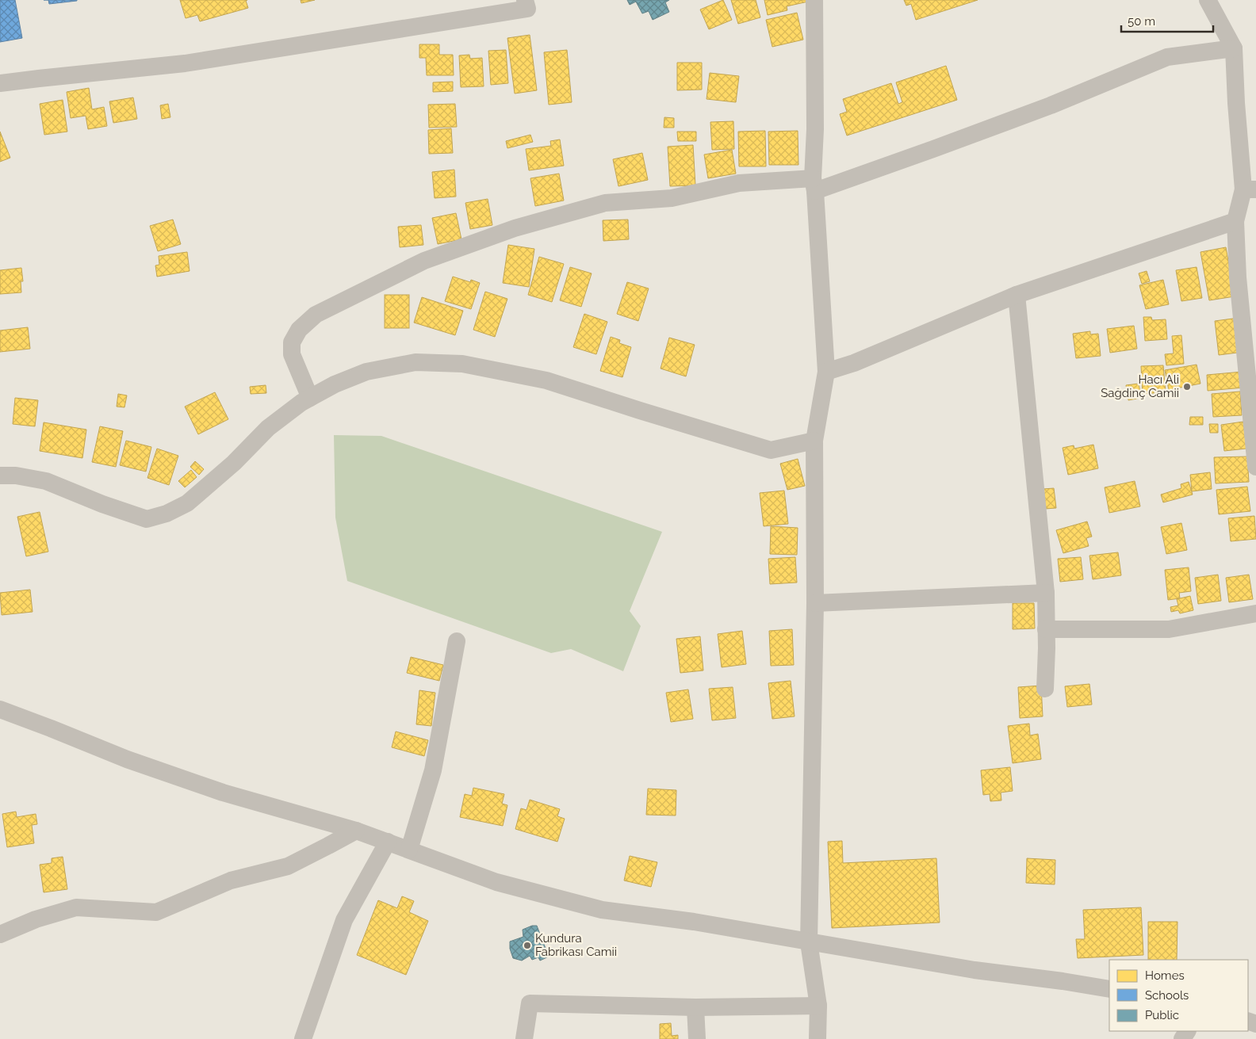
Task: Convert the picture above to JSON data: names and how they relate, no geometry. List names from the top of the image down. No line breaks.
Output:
{"places":["Hacı Ali Sağdinç Camii","Kundura Fabrikası Camii"],"legend":["Homes","Schools","Public"],"scale_bar":"50 m"}
